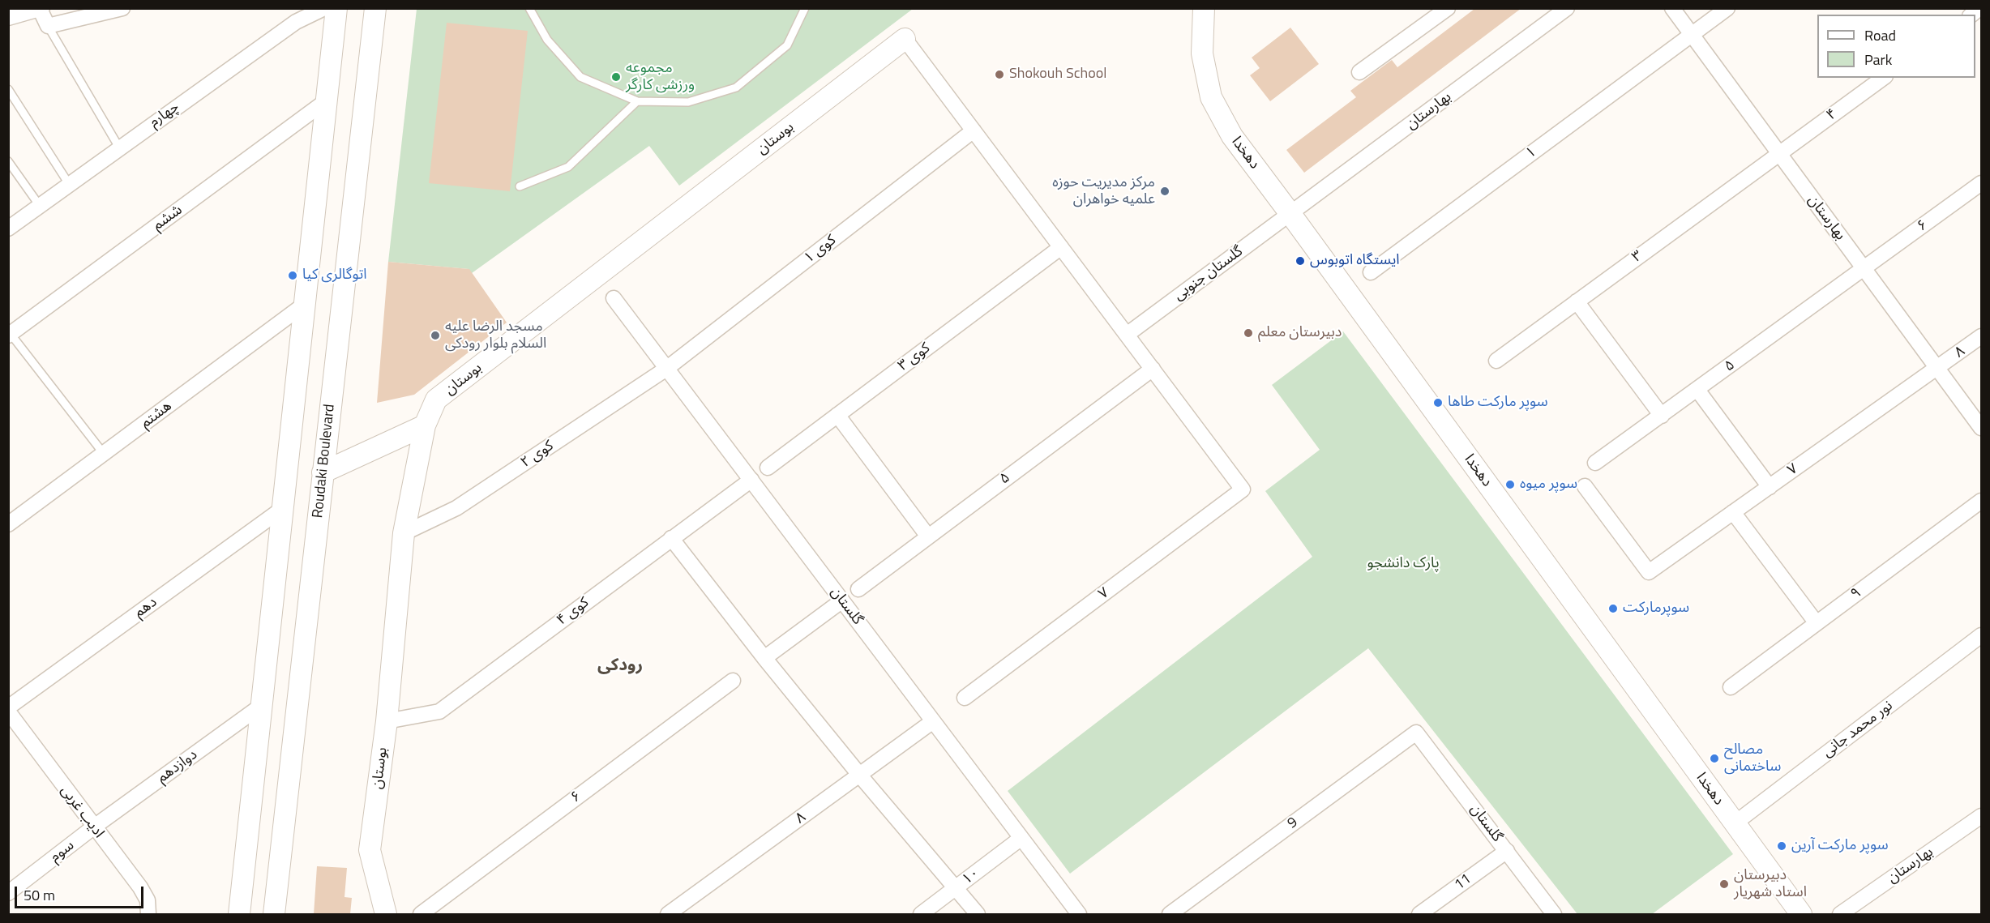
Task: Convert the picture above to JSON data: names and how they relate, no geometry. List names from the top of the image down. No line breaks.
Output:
{"streets":{"street":["بهارستان","چهارم","۴","بوستان","دهخدا","۱","ششم","۶","کوی ۱","۳","گلستان جنوبی","۸","کوی ۳","۵","هشتم","کوی ۲","Roudaki Boulevard","۷","۹","گلستان","دهم","کوی ۴","نور محمد جانی","دوازدهم","ادیب غربی","9","سوم","۱۰","11"]},"crossings":[["بهارستان","۴"],["بهارستان","دهخدا"],["بهارستان","۱"],["بهارستان","۶"],["بهارستان","۳"],["بهارستان","گلستان جنوبی"],["بهارستان","۸"],["بهارستان","۵"],["بهارستان","۷"],["۴","۳"],["بوستان","کوی ۲"],["بوستان","کوی ۴"],["دهخدا","گلستان جنوبی"],["دهخدا","نور محمد جانی"],["۶","۵"],["کوی ۱","کوی ۲"],["کوی ۱","گلستان"],["۸","۷"],["۸","گلستان"],["۵","۷"],["کوی ۲","گلستان"],["گلستان","کوی ۴"],["گلستان","9"],["گلستان","۱۰"],["گلستان","11"],["دوازدهم","ادیب غربی"],["دوازدهم","سوم"],["ادیب غربی","سوم"]],"districts":["رودکی"],"parks":["پارک دانشجو"],"places":["Shokouh School","مجموعه ورزشی کارگر","مرکز مدیریت حوزه علمیه خواهران","ایستگاه اتوبوس","اتوگالری کیا","دبیرستان معلم","مسجد الرضا علیه السلام بلوار رودکی","سوپر مارکت طاها","سوپر میوه","سوپرمارکت","مصالح ساختمانی","سوپر مارکت آرین","دبیرستان استاد شهریار"],"legend":["Road","Park"],"scale_bar":"50 m"}
